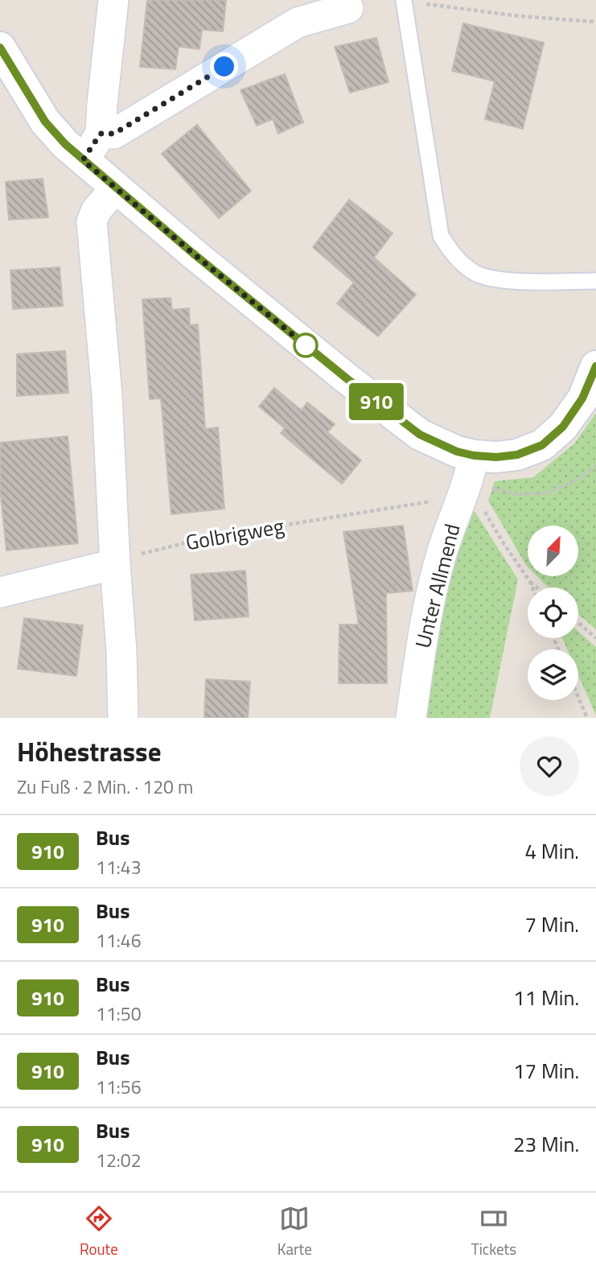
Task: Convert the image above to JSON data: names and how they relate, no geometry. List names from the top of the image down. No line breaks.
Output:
{"streets":{"street":["Unter Allmend"],"path":["Golbrigweg"]},"crossings":[["Golbrigweg","Unter Allmend"]],"lines":["bus line 910"],"north":"top right","page":{"on_map":"910","heading":["Höhestrasse","Zu Fuß · 2 Min. · 120 m"],"list":[{"mark":"910","name":"Bus","note":"11:43","value":"4 Min."},{"mark":"910","name":"Bus","note":"11:46","value":"7 Min."},{"mark":"910","name":"Bus","note":"11:50","value":"11 Min."},{"mark":"910","name":"Bus","note":"11:56","value":"17 Min."},{"mark":"910","name":"Bus","note":"12:02","value":"23 Min."}],"tabs":["Route","Karte","Tickets"]}}
